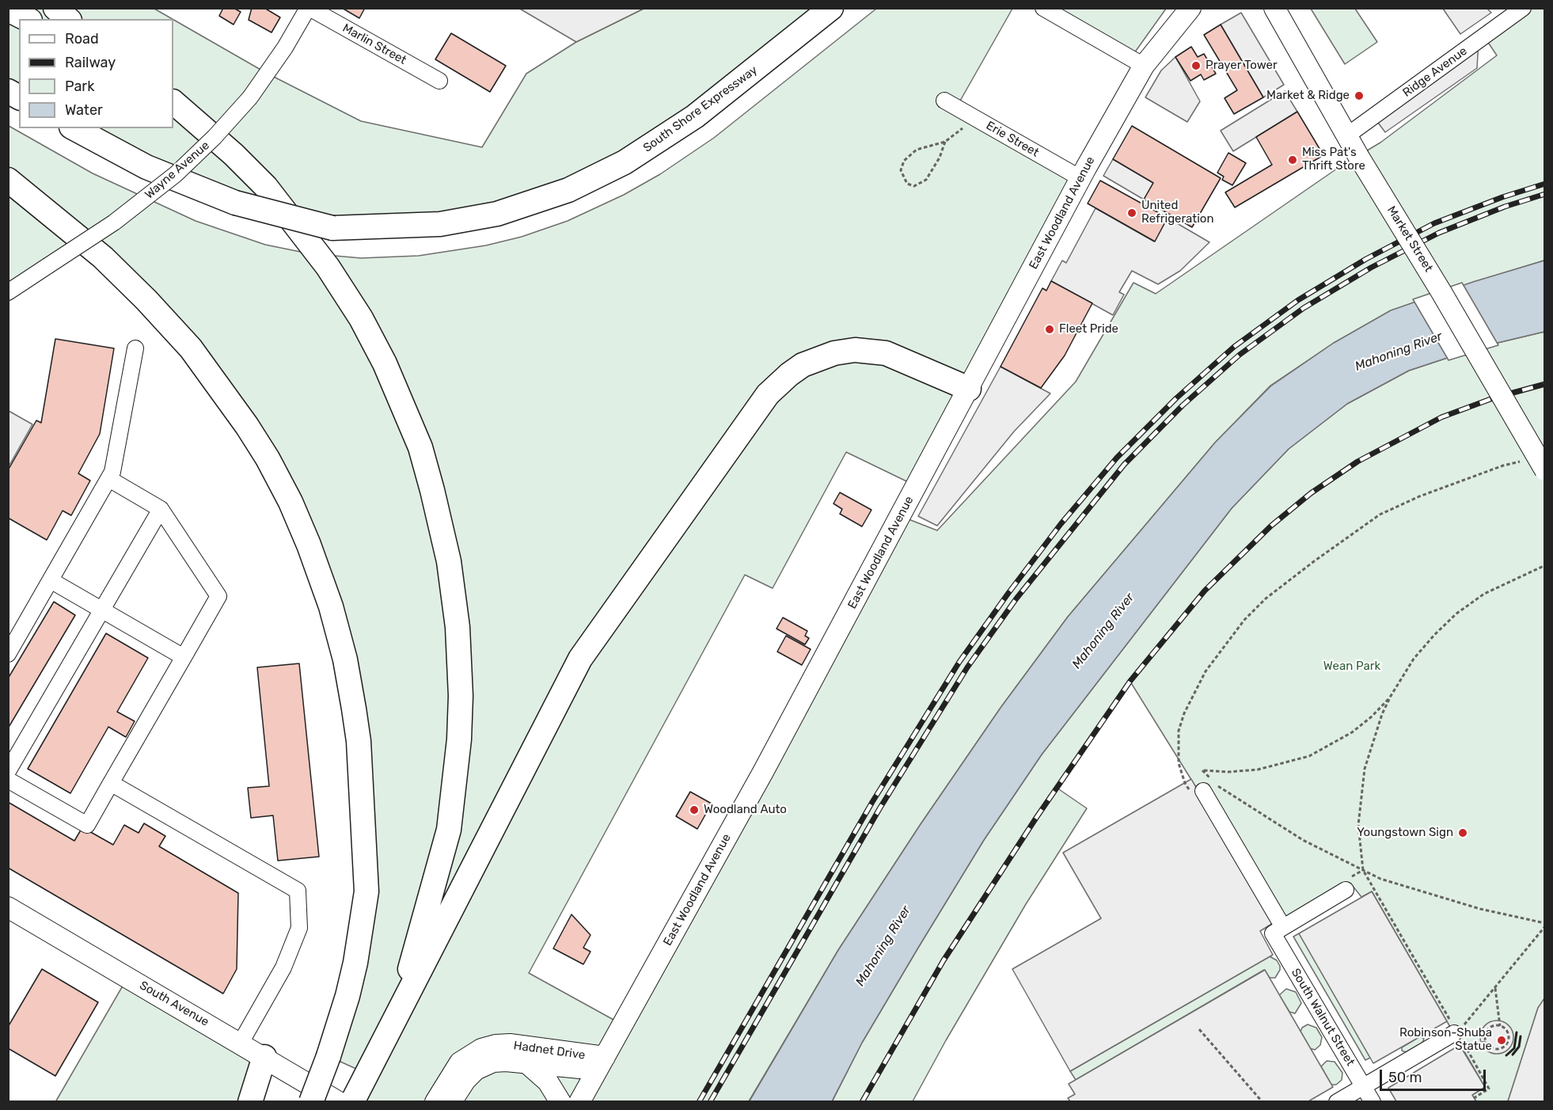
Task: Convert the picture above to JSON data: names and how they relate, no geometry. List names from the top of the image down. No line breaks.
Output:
{"streets":{"highway":["South Shore Expressway"],"main road":["East Woodland Avenue","Market Street","South Avenue","Hadnet Drive"],"street":["Marlin Street","Ridge Avenue","Erie Street","Wayne Avenue","South Walnut Street"]},"crossings":[["Marlin Street","Wayne Avenue"],["Ridge Avenue","Market Street"],["Erie Street","East Woodland Avenue"],["East Woodland Avenue","Hadnet Drive"]],"water":["Mahoning River"],"parks":["Wean Park"],"places":["Prayer Tower","Market & Ridge","Miss Pat's Thrift Store","United Refrigeration","Fleet Pride","Woodland Auto","Youngstown Sign","Robinson-Shuba Statue"],"legend":["Road","Railway","Park","Water"],"scale_bar":"50 m"}
